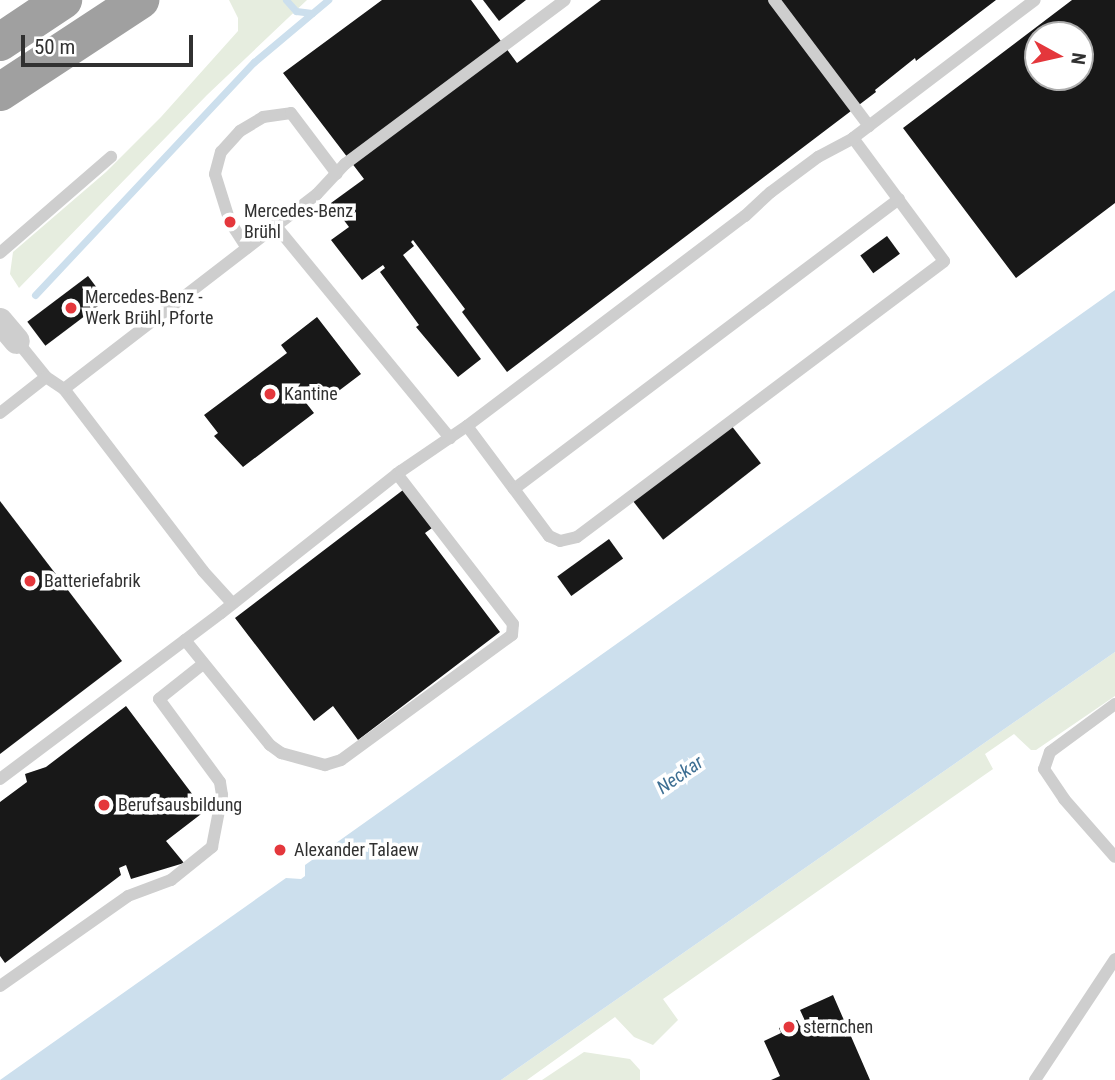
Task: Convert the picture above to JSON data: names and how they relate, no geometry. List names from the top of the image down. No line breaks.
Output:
{"water":["Neckar"],"places":["Mercedes-Benz Brühl","Mercedes-Benz - Werk Brühl, Pforte","Kantine","Batteriefabrik","Berufsausbildung","Alexander Talaew","sternchen"],"scale_bar":"50 m","north":"right"}
